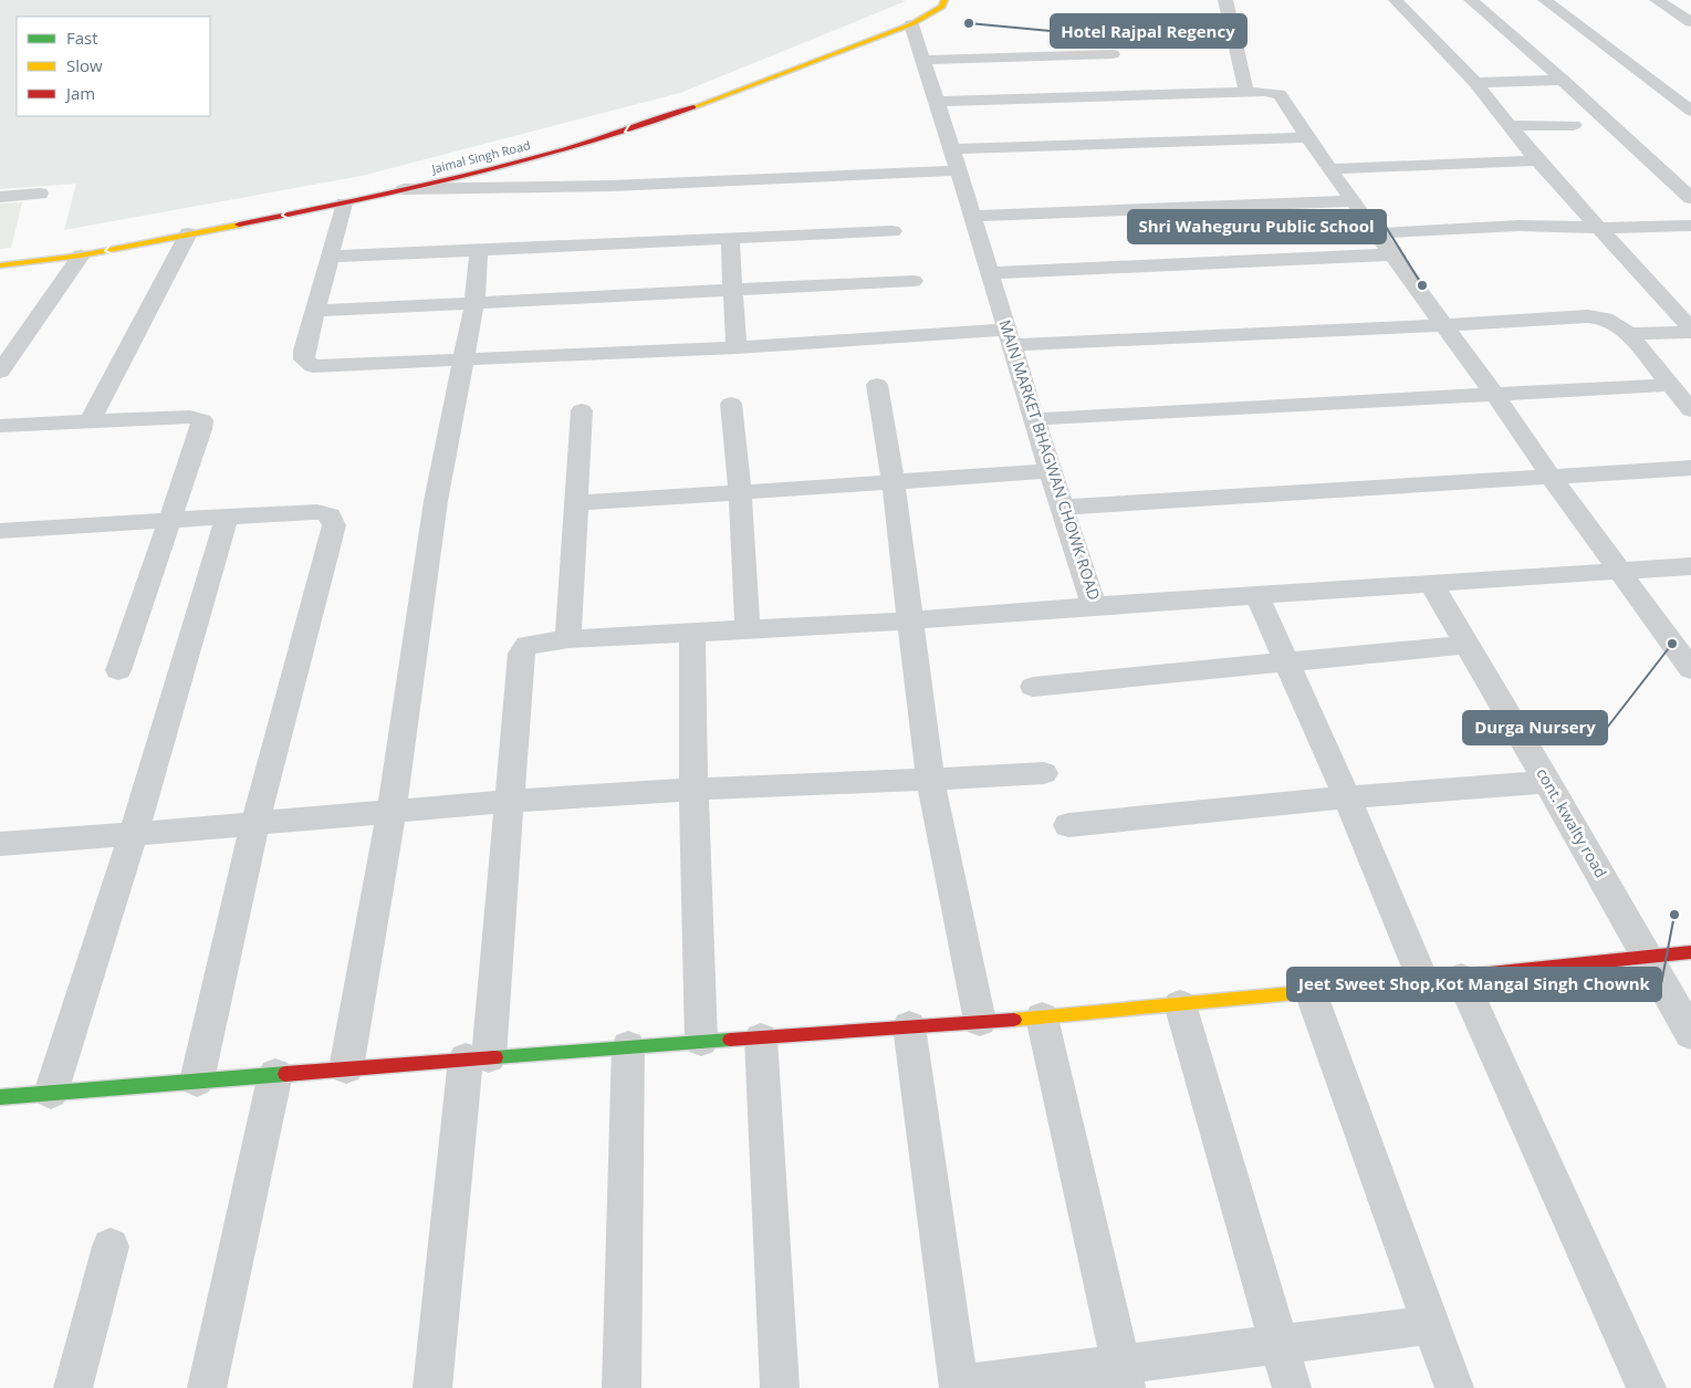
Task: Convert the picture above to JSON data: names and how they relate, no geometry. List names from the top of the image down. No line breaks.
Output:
{"streets":{"street":["Jaimal Singh Road","MAIN MARKET BHAGWAN CHOWK ROAD","cont. kwalty road"]},"crossings":[["Jaimal Singh Road","MAIN MARKET BHAGWAN CHOWK ROAD"],["MAIN MARKET BHAGWAN CHOWK ROAD","cont. kwalty road"]],"places":["Hotel Rajpal Regency","Shri Waheguru Public School","Durga Nursery","Jeet Sweet Shop,Kot Mangal Singh Chownk"],"legend":["Fast","Slow","Jam"]}
